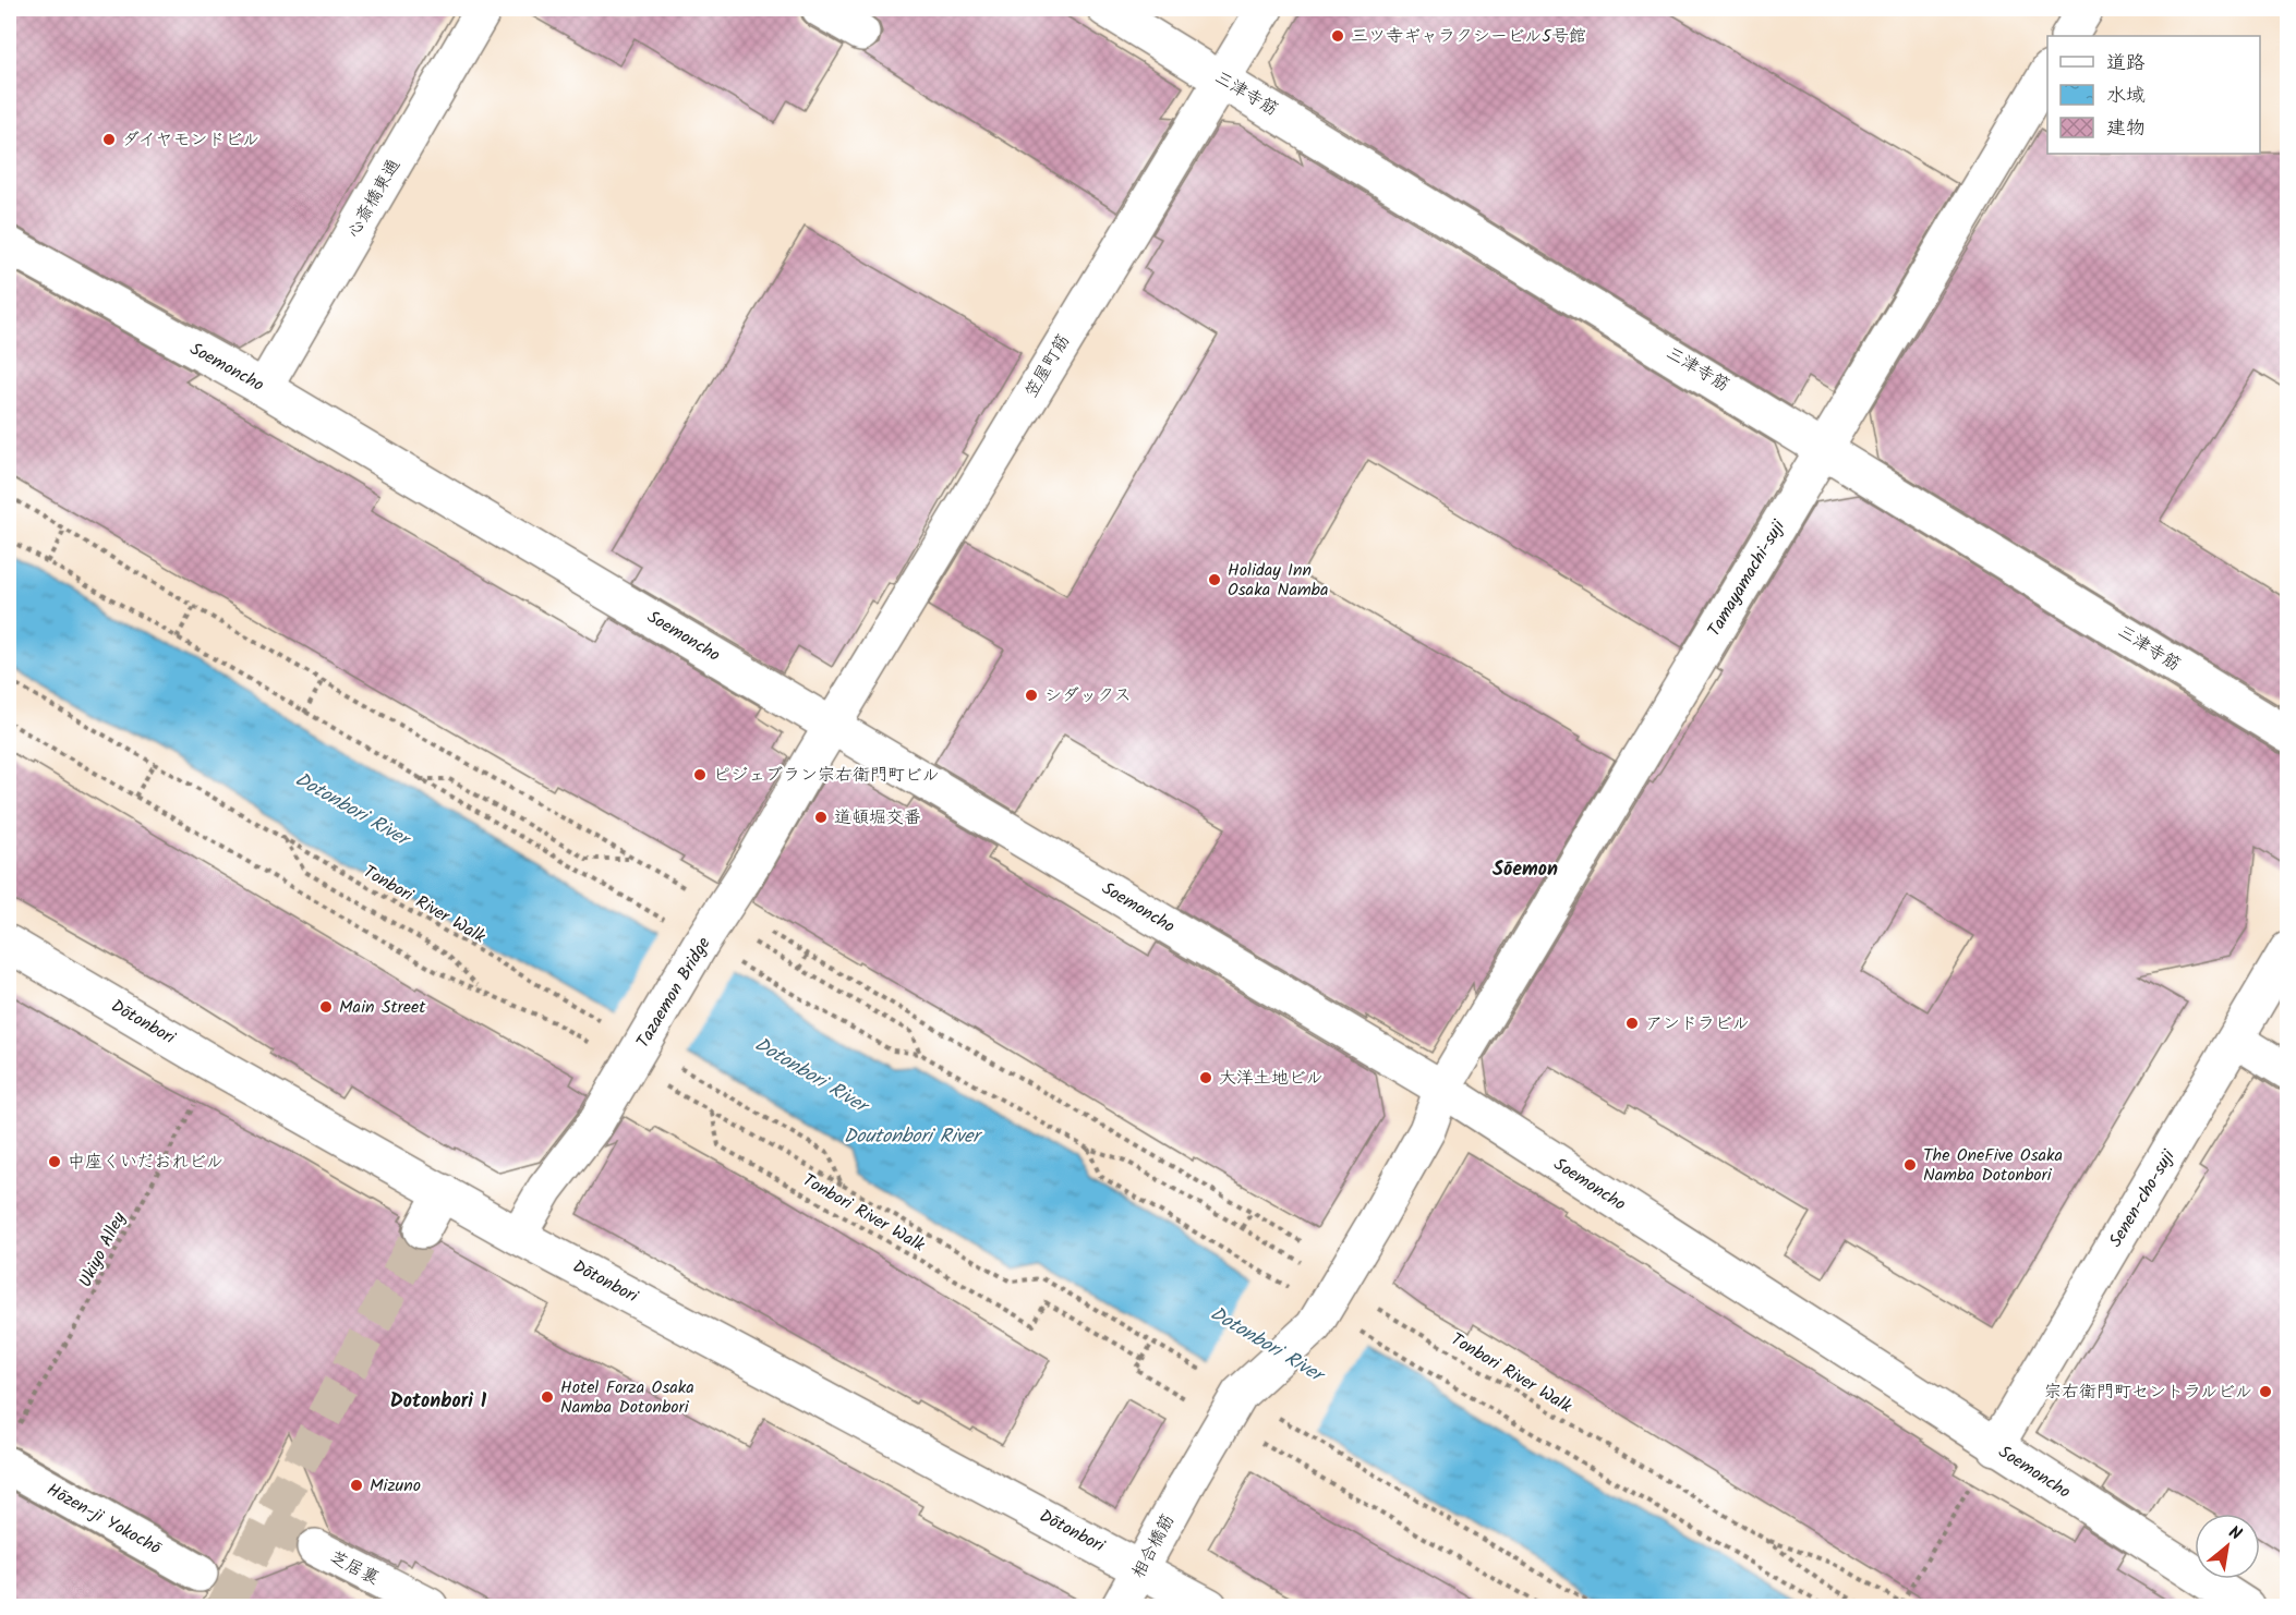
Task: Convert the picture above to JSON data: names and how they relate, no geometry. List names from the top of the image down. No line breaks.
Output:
{"streets":{"street":["三津寺筋","心斎橋東通","笠屋町筋","Soemoncho","Tamayamachi-suji","Tazaemon Bridge","Dōtonbori","Senen-cho-suji","Hōzen-ji Yokochō","相合橋筋","芝居裏"],"path":["Tonbori River Walk","Ukiyo Alley"]},"crossings":[["三津寺筋","笠屋町筋"],["三津寺筋","Tamayamachi-suji"],["心斎橋東通","Soemoncho"],["笠屋町筋","Soemoncho"],["笠屋町筋","Tazaemon Bridge"],["Soemoncho","Tamayamachi-suji"],["Soemoncho","Senen-cho-suji"],["Tamayamachi-suji","相合橋筋"],["Tazaemon Bridge","Dōtonbori"],["Dōtonbori","Ukiyo Alley"],["Dōtonbori","相合橋筋"],["Ukiyo Alley","Hōzen-ji Yokochō"]],"districts":["Sōemon","Dotonbori 1"],"water":["Dotonbori River","Doutonbori River"],"places":["三ツ寺ギャラクシービル5号館","ダイヤモンドビル","Holiday Inn Osaka Namba","シダックス","ピジェブラン宗右衛門町ビル","道頓堀交番","Main Street","アンドラビル","大洋土地ビル","中座くいだおれビル","The OneFive Osaka Namba Dotonbori","宗右衛門町セントラルビル","Hotel Forza Osaka Namba Dotonbori","Mizuno"],"legend":["道路","水域","建物"],"north":"top right"}
